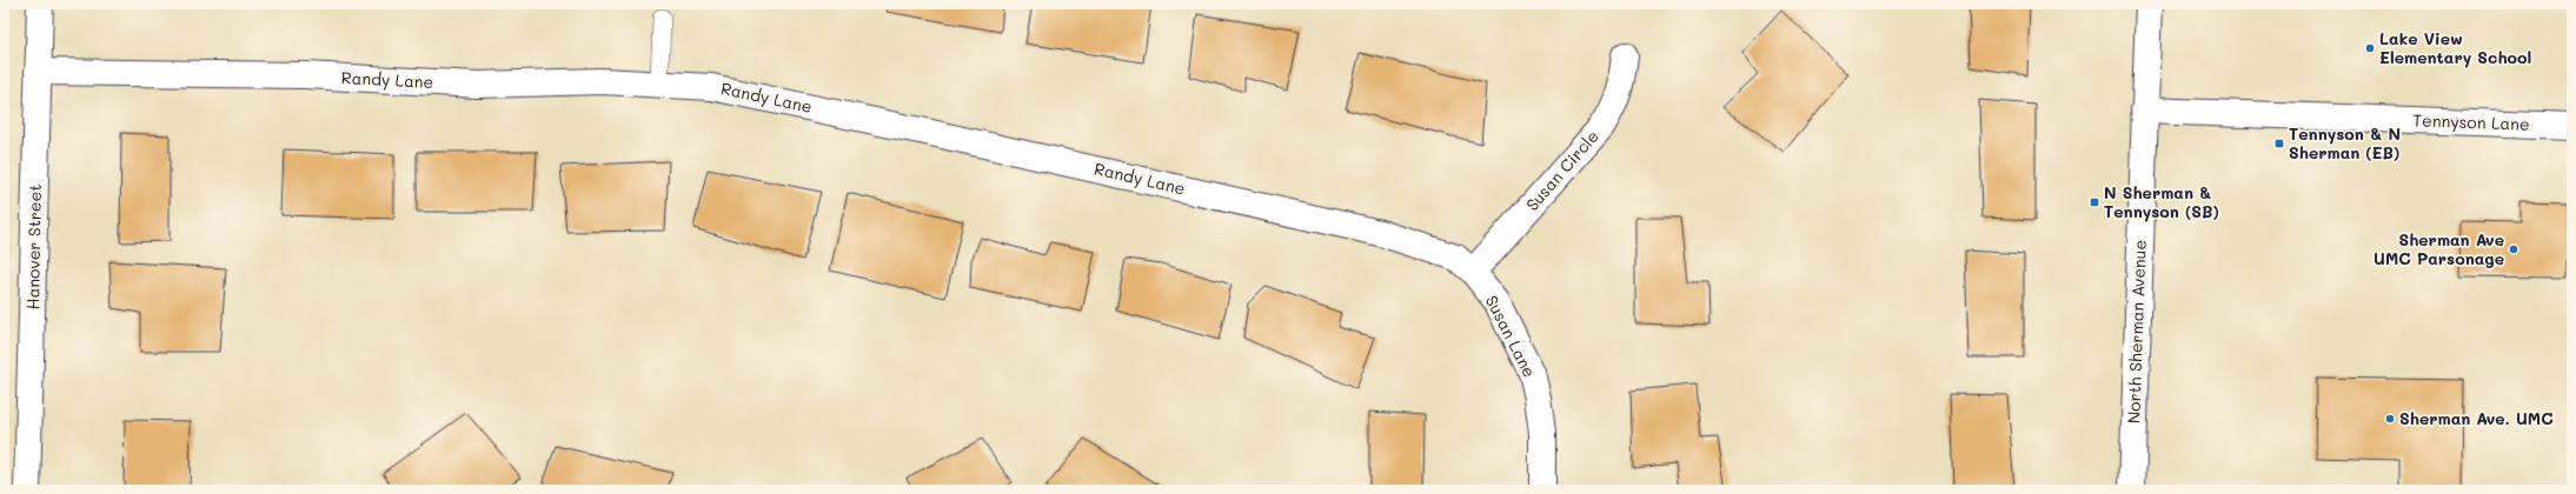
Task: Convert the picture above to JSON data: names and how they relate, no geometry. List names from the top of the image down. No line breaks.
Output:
{"streets":{"street":["Randy Lane","Tennyson Lane","Susan Circle","Hanover Street","North Sherman Avenue","Susan Lane"]},"crossings":[["Randy Lane","Susan Circle"],["Randy Lane","Hanover Street"],["Randy Lane","Susan Lane"],["Tennyson Lane","North Sherman Avenue"],["Susan Circle","Susan Lane"]],"places":{"other":["Lake View Elementary School","Sherman Ave UMC Parsonage","Sherman Ave. UMC"],"transit":["Tennyson & N Sherman (EB)","N Sherman & Tennyson (SB)"]}}
